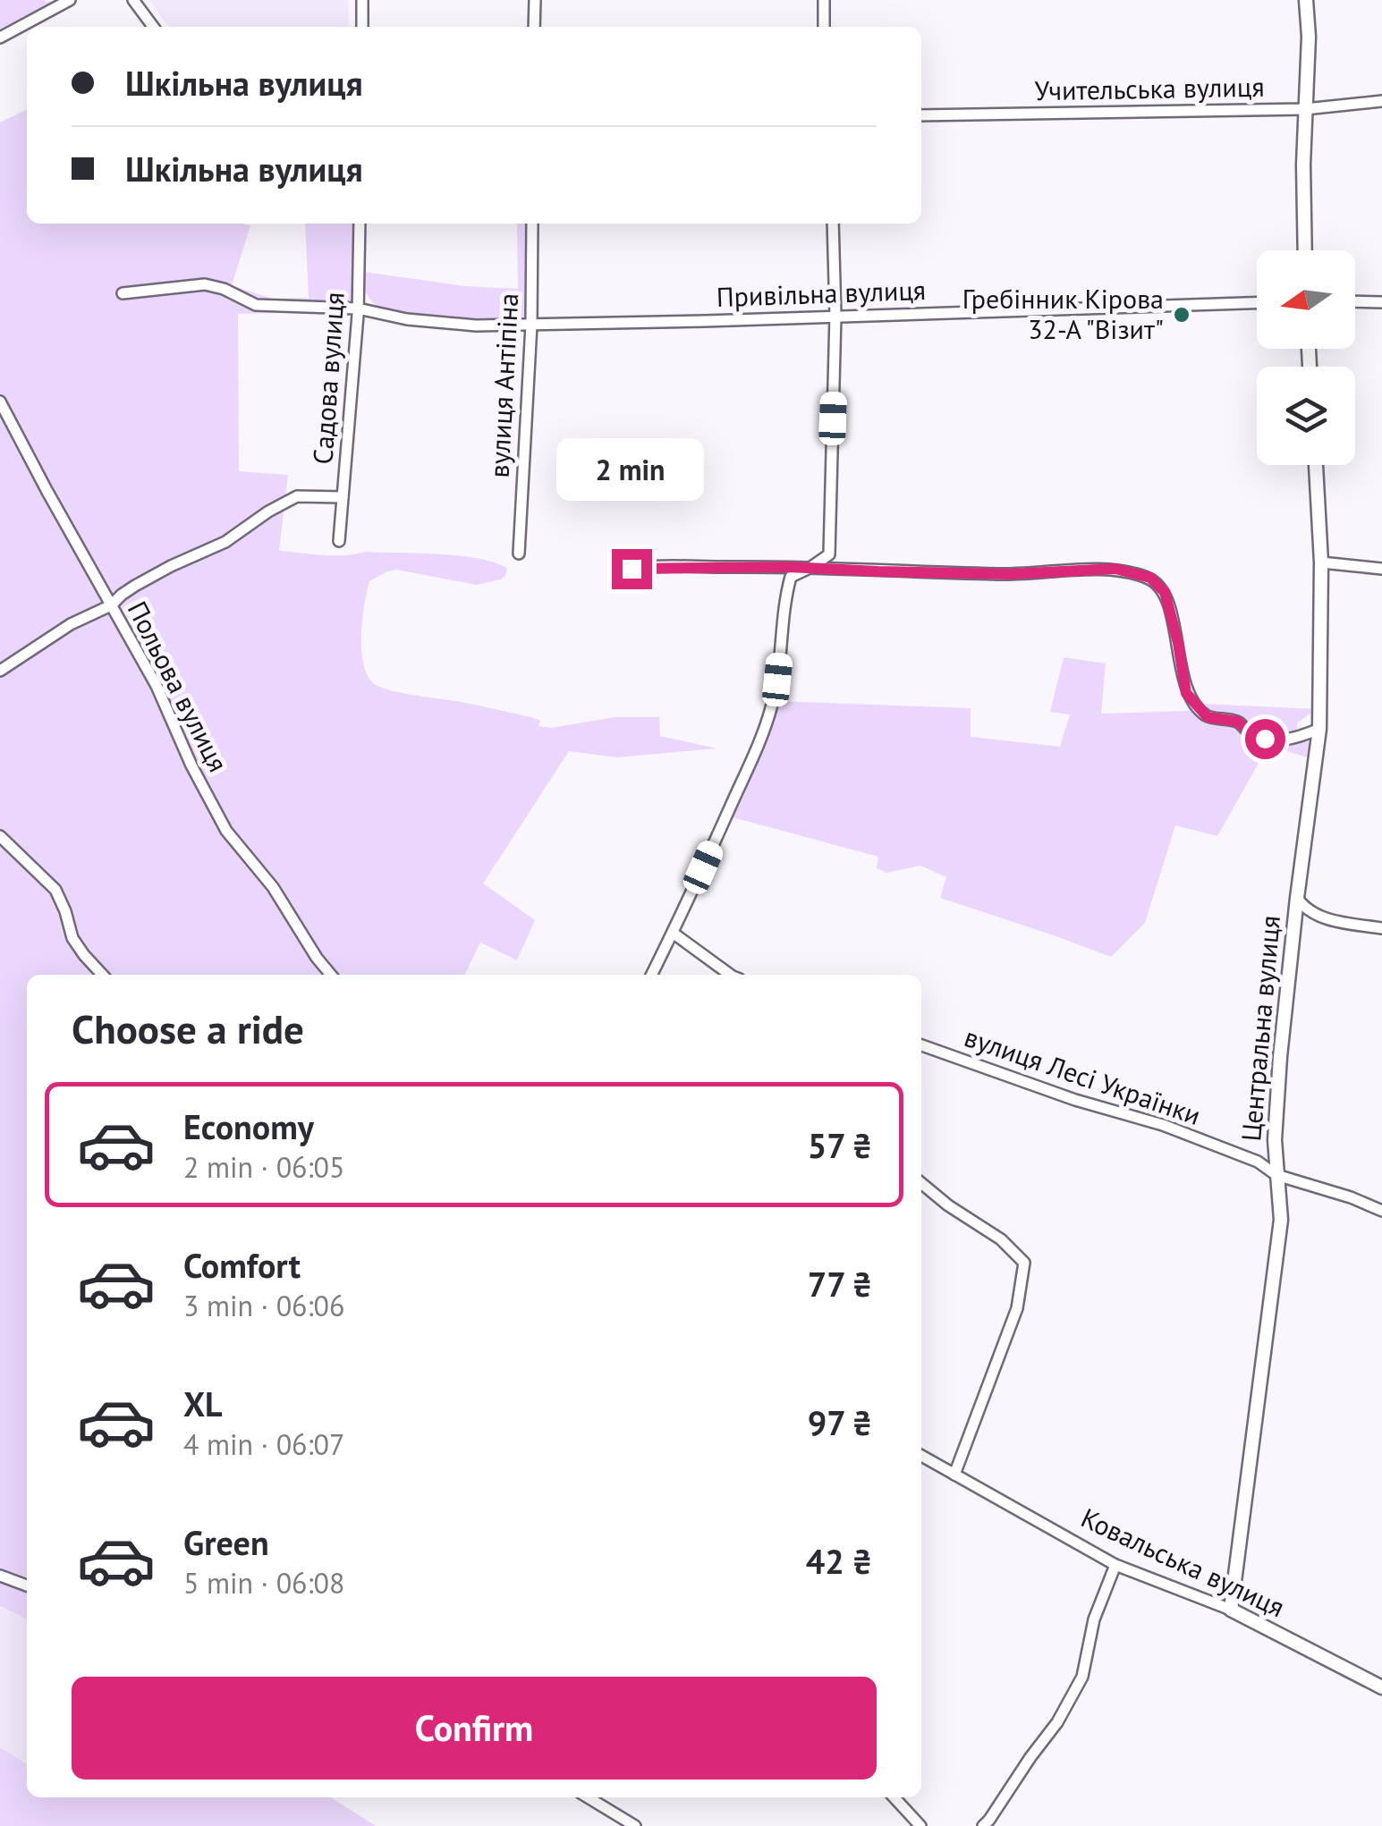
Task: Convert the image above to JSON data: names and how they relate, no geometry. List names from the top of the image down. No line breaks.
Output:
{"streets":{"street":["Учительська вулиця","Привільна вулиця","Садова вулиця","вулиця Антіпіна","Польова вулиця","Центральна вулиця","вулиця Лесі Українки","Ковальська вулиця"]},"crossings":[["Привільна вулиця","Садова вулиця"],["Привільна вулиця","вулиця Антіпіна"],["Центральна вулиця","вулиця Лесі Українки"],["Центральна вулиця","Ковальська вулиця"]],"places":["Гребінник Кірова 32-А \"Візит\""],"north":"left","page":{"banner":["Шкільна вулиця","Шкільна вулиця"],"bubble":"2 min","heading":"Choose a ride","list":[{"name":"Economy","note":"2 min · 06:05","value":"57 ₴"},{"name":"Comfort","note":"3 min · 06:06","value":"77 ₴"},{"name":"XL","note":"4 min · 06:07","value":"97 ₴"},{"name":"Green","note":"5 min · 06:08","value":"42 ₴"}],"buttons":"Confirm"}}
